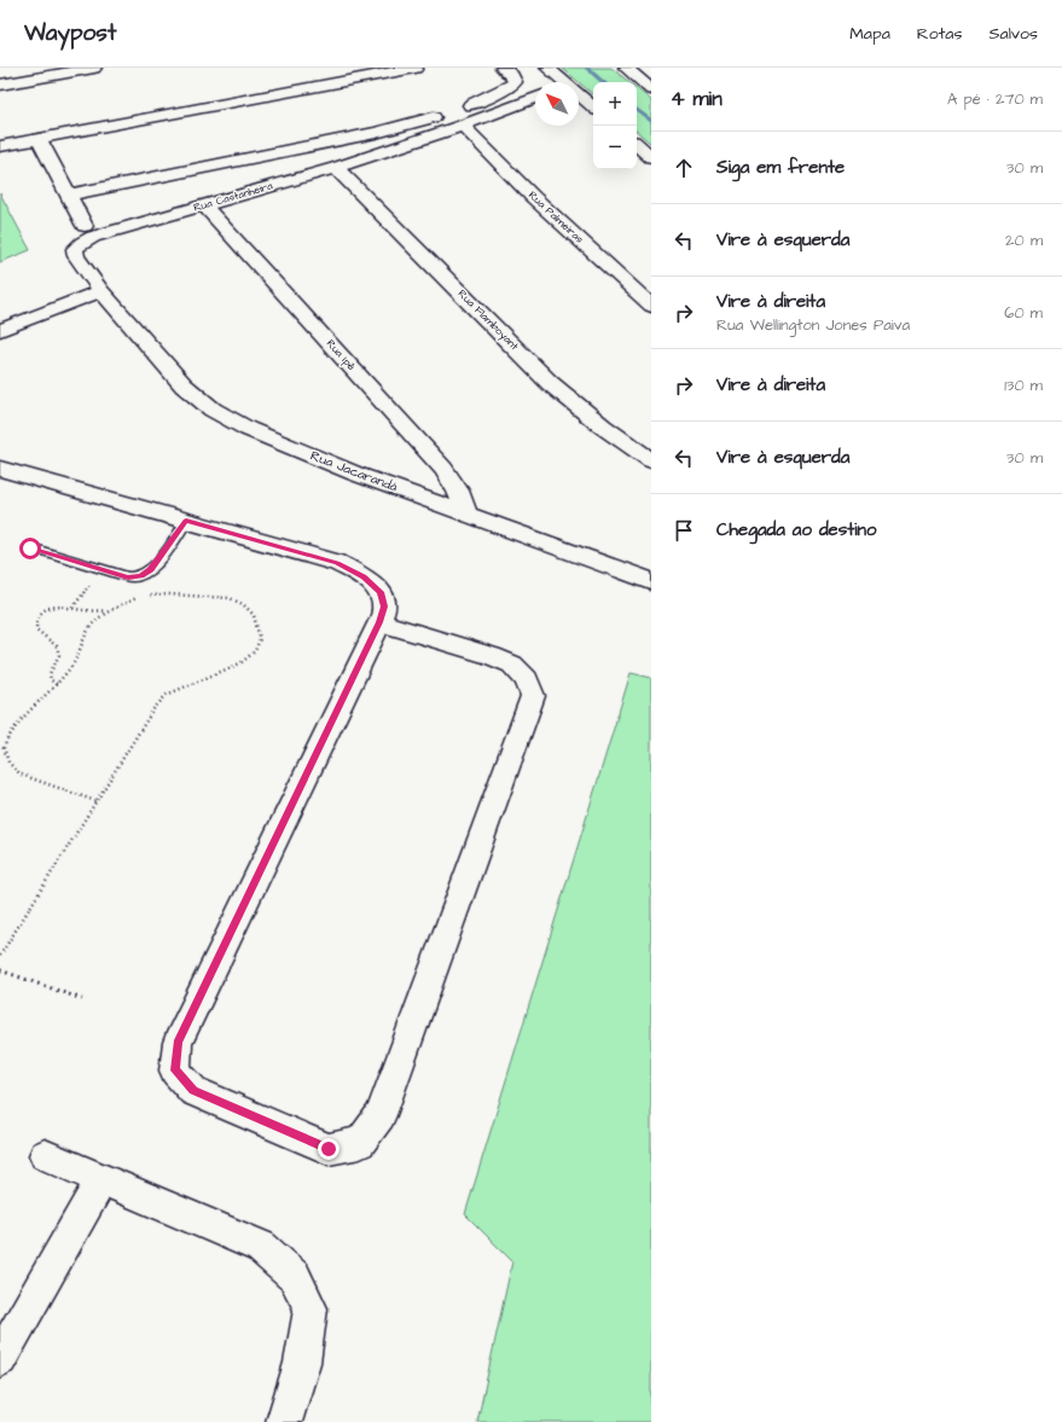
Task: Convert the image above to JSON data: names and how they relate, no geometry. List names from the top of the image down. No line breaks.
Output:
{"streets":{"street":["Rua Castanheira","Rua Palmeiras","Rua Flamboyant","Rua Ipê","Rua Jacarandá"]},"crossings":[["Rua Castanheira","Rua Palmeiras"],["Rua Castanheira","Rua Flamboyant"],["Rua Castanheira","Rua Ipê"],["Rua Castanheira","Rua Jacarandá"],["Rua Ipê","Rua Jacarandá"]],"north":"top left","page":{"header":"Waypost","nav":["Mapa","Rotas","Salvos"],"heading":["4 min","A pé · 270 m"],"map_buttons":["+","−"],"list":[["Siga em frente","30 m"],["Vire à esquerda","20 m"],["Vire à direita","Rua Wellington Jones Paiva","60 m"],["Vire à direita","130 m"],["Vire à esquerda","30 m"],"Chegada ao destino"]}}
